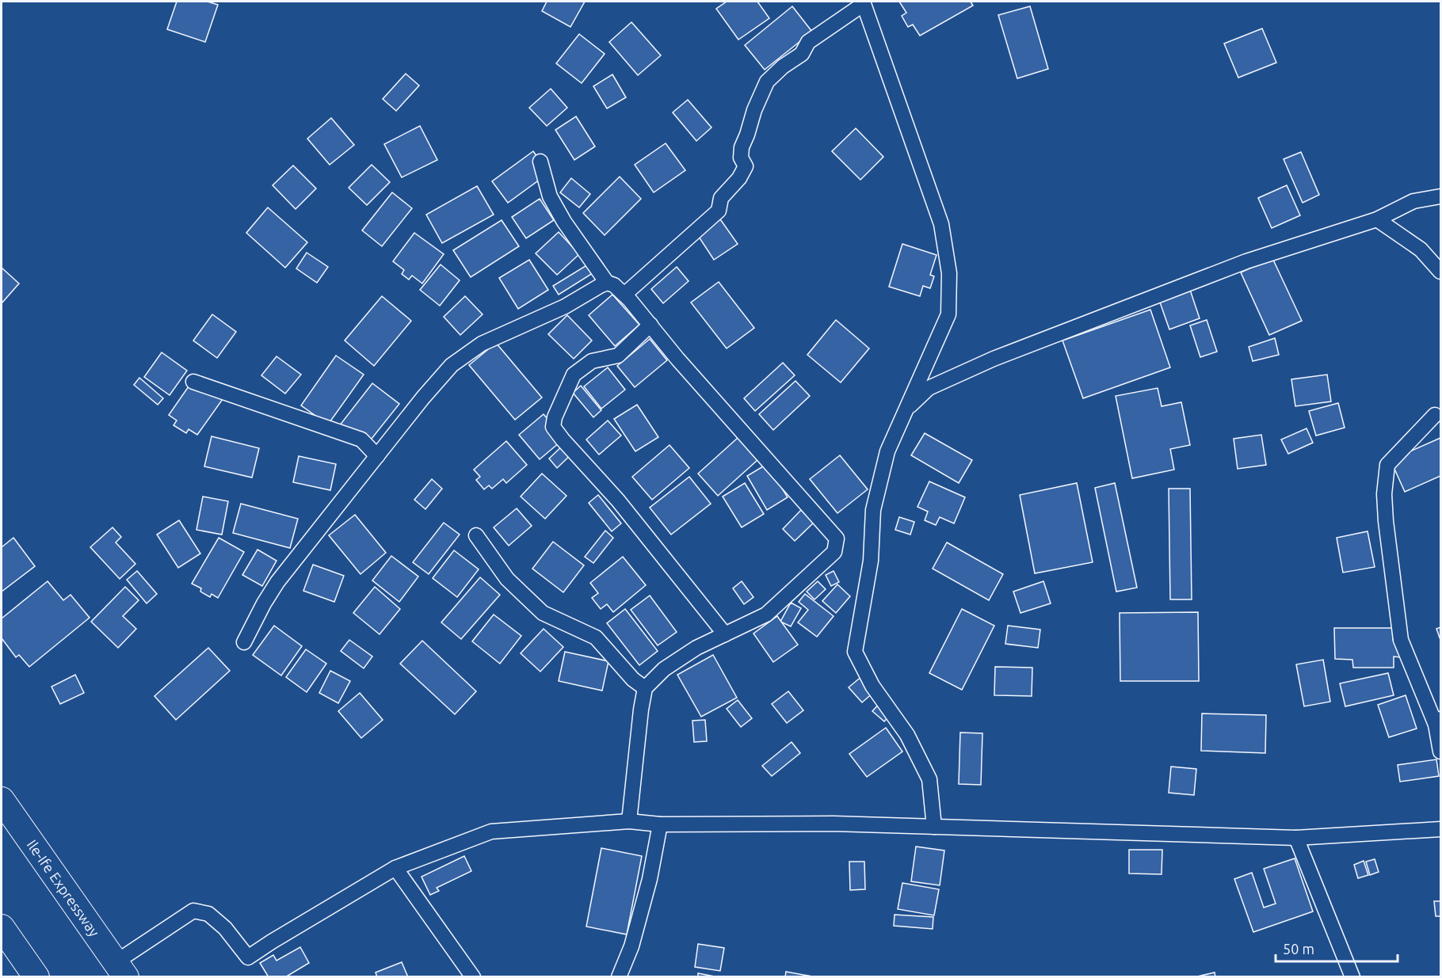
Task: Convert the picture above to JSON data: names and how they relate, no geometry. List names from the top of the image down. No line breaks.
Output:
{"streets":{"highway":["Ile-Ife Expressway"]},"scale_bar":"50 m"}
